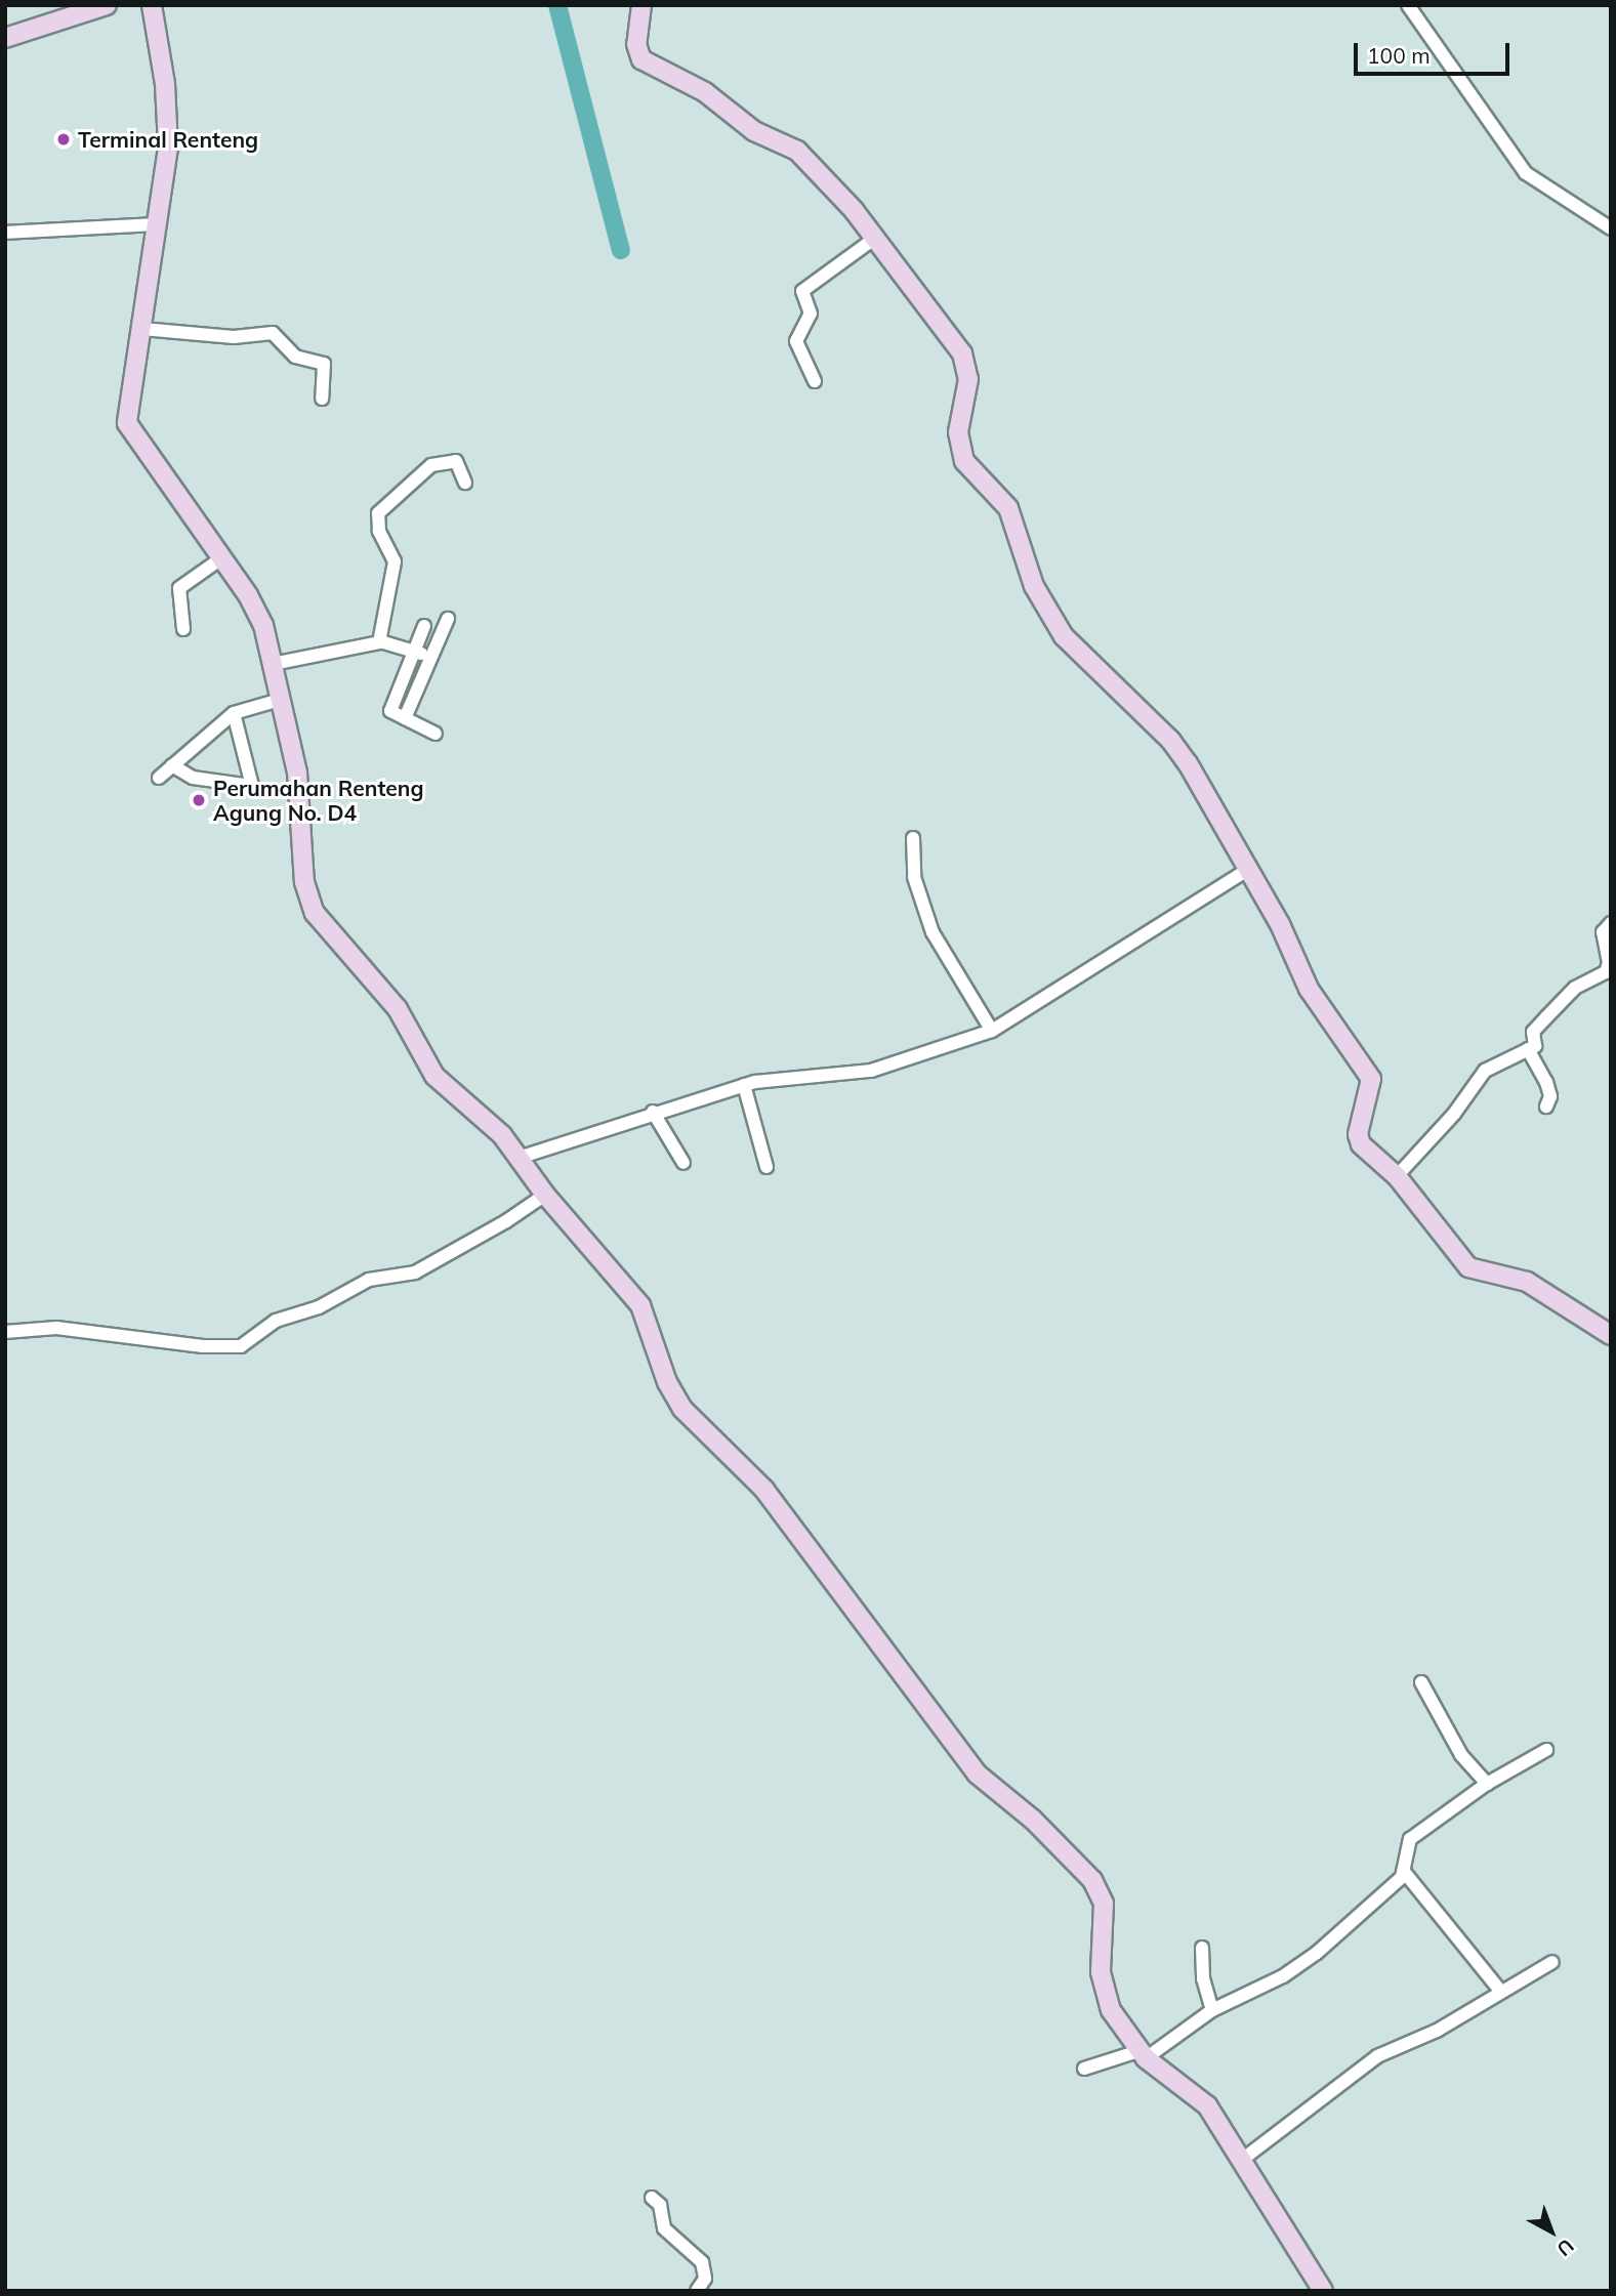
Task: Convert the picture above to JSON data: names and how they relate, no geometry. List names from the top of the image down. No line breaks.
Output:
{"places":["Terminal Renteng","Perumahan Renteng Agung No. D4"],"scale_bar":"100 m","north":"bottom right"}
